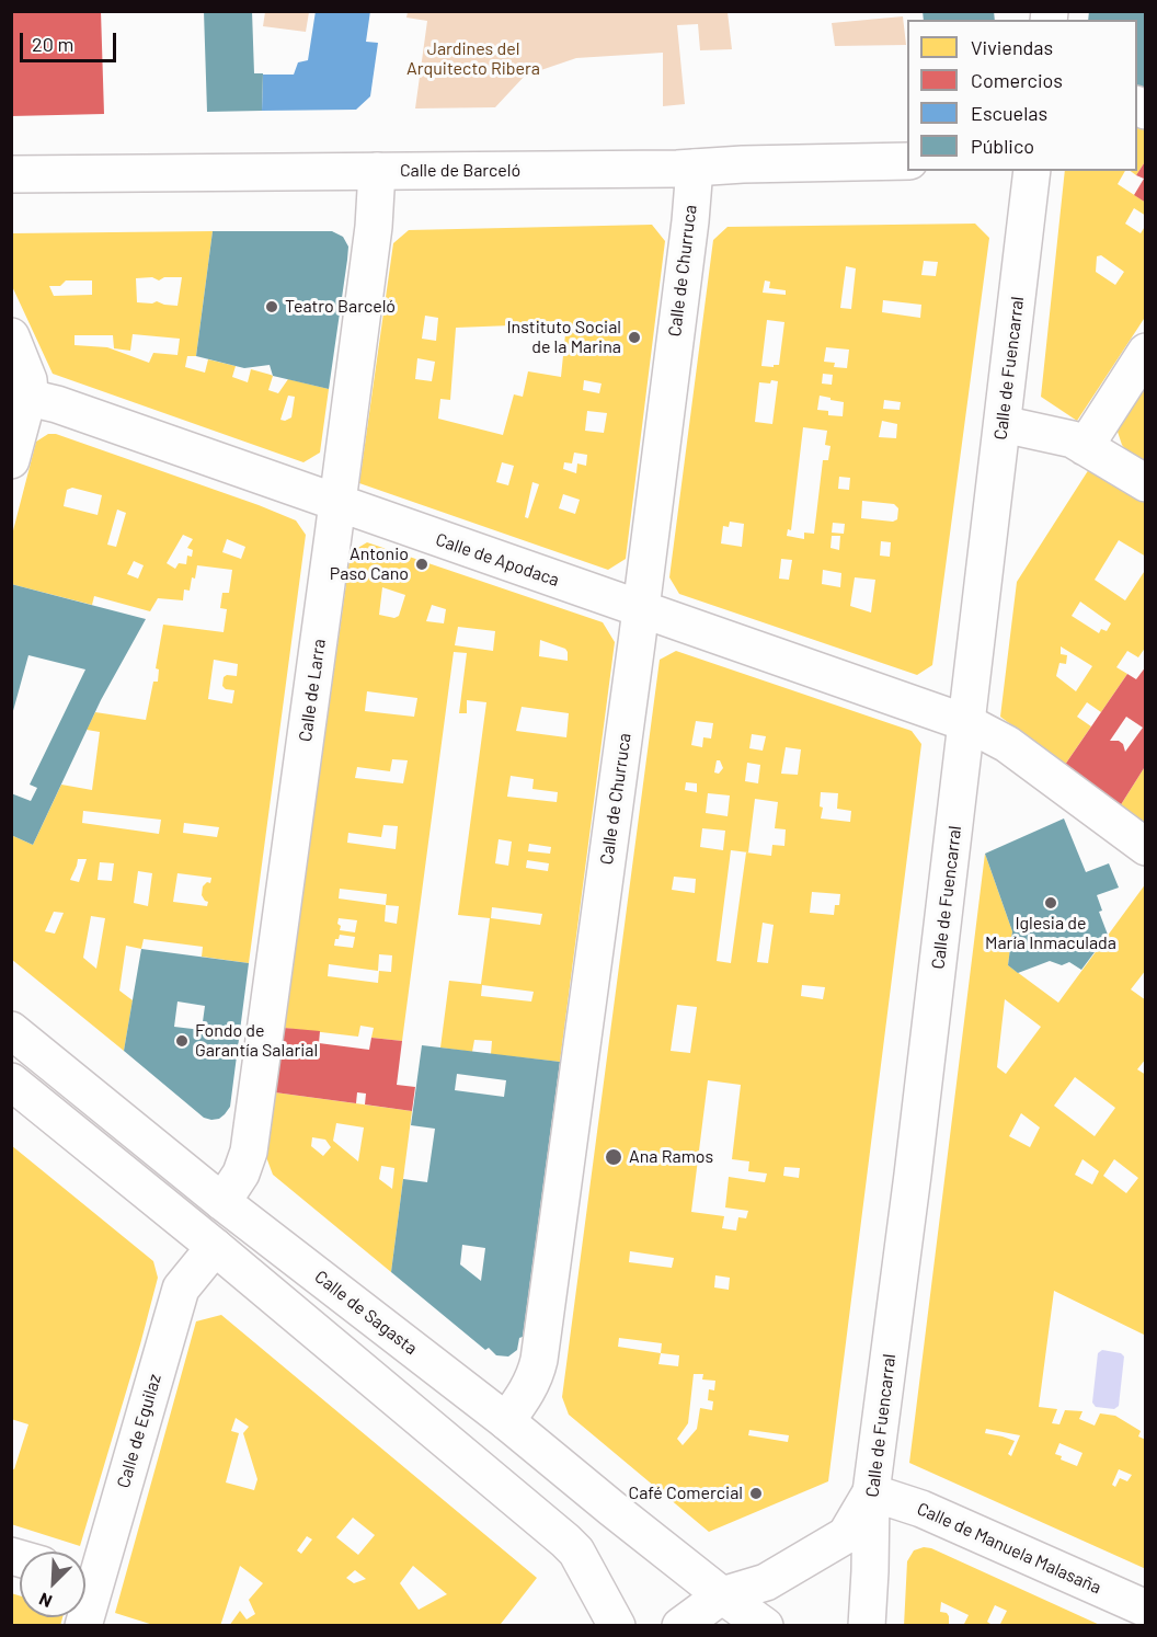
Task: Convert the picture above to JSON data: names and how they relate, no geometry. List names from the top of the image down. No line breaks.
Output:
{"streets":{"street":["Calle de Barceló","Calle de Churruca","Calle de Fuencarral","Calle de Apodaca","Calle de Larra","Calle de Sagasta","Calle de Eguilaz","Calle de Manuela Malasaña"]},"crossings":[["Calle de Barceló","Calle de Churruca"],["Calle de Barceló","Calle de Larra"],["Calle de Churruca","Calle de Apodaca"],["Calle de Churruca","Calle de Sagasta"],["Calle de Fuencarral","Calle de Apodaca"],["Calle de Fuencarral","Calle de Manuela Malasaña"],["Calle de Apodaca","Calle de Larra"],["Calle de Larra","Calle de Sagasta"]],"parks":["Jardines del Arquitecto Ribera"],"places":["Teatro Barceló","Instituto Social de la Marina","Antonio Paso Cano","Iglesia de María Inmaculada","Fondo de Garantía Salarial","Ana Ramos","Café Comercial"],"legend":["Viviendas","Comercios","Escuelas","Público"],"scale_bar":"20 m","north":"bottom left"}
